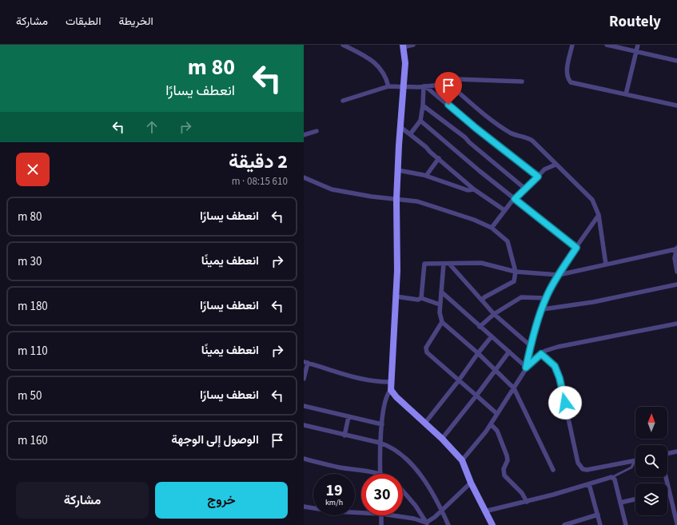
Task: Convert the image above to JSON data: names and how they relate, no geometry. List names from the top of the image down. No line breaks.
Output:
{"north":"top","page":{"header":"Routely","nav":["الخريطة","الطبقات","مشاركة"],"turn":["80 m","انعطف يسارًا"],"heading":["2 دقيقة","610 m · 08:15"],"list":[{"name":"انعطف يسارًا","value":"80 m"},{"name":"انعطف يمينًا","value":"30 m"},{"name":"انعطف يسارًا","value":"180 m"},{"name":"انعطف يمينًا","value":"110 m"},{"name":"انعطف يسارًا","value":"50 m"},{"name":"الوصول إلى الوجهة","value":"160 m"}],"speed":"19 km/h","limit":"30","buttons":["خروج","مشاركة"]}}
